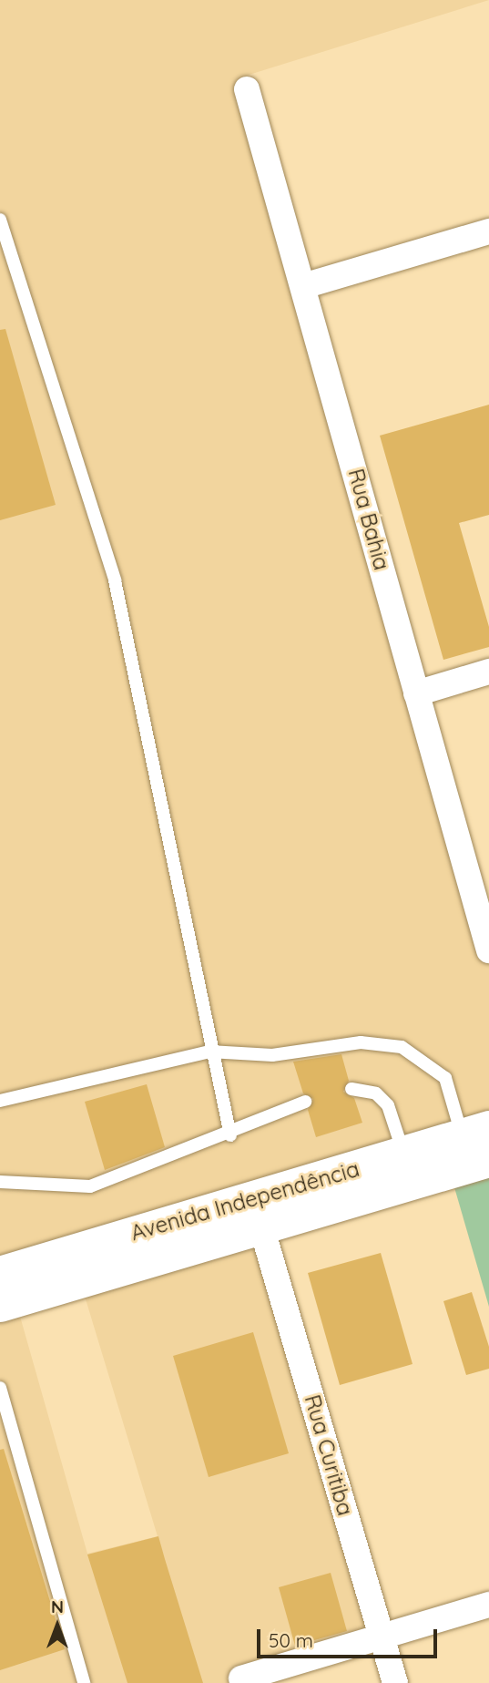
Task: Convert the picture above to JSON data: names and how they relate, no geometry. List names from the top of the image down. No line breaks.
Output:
{"streets":{"main road":["Avenida Independência"],"street":["Rua Bahia","Rua Curitiba"]},"crossings":[["Avenida Independência","Rua Curitiba"]],"scale_bar":"50 m","north":"top"}
